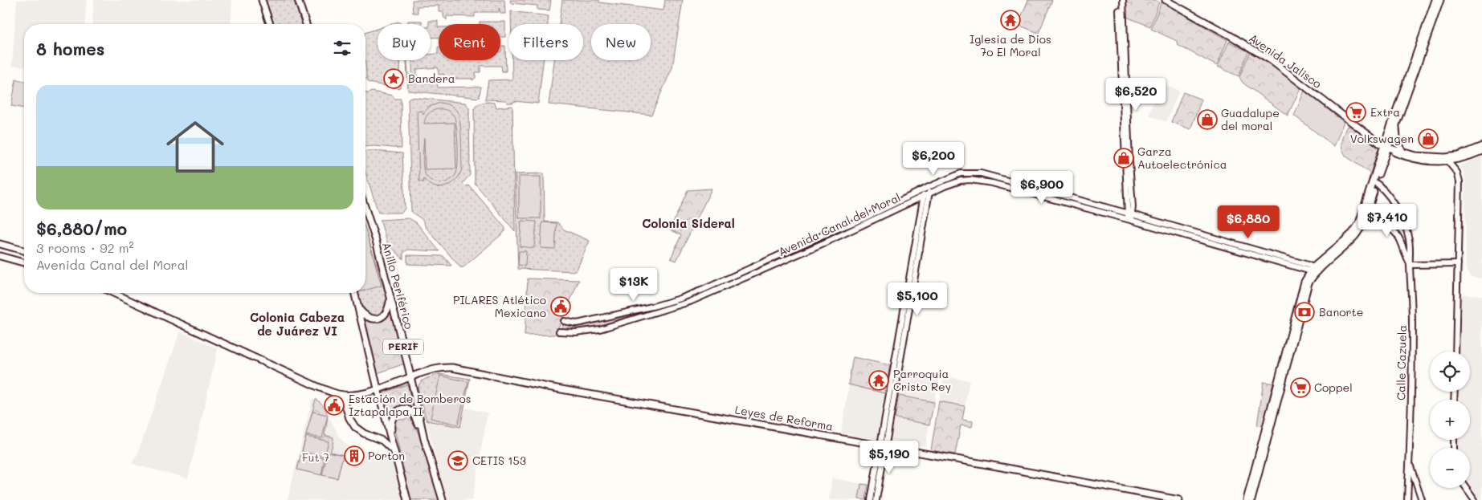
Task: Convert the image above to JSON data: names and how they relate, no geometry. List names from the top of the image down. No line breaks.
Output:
{"streets":{"main road":["Avenida Jalisco","Avenida Canal del Moral","Anillo Periférico","PERIF","Calle Cazuela","Leyes de Reforma"]},"crossings":[["Anillo Periférico","Leyes de Reforma"],["PERIF","Leyes de Reforma"]],"districts":["Colonia Sideral","Colonia Cabeza de Juárez VI"],"parks":["Fut 7"],"places":{"temple":["Iglesia de Dios 7o El Moral","Parroquia Cristo Rey"],"place":["Bandera"],"supermarket":["Extra","Coppel"],"shop":["Guadalupe del moral","Volkswagen","Garza Autoelectrónica"],"public building":["PILARES Atlético Mexicano","Estación de Bomberos Iztapalapa II"],"bank":["Banorte"],"building":["Porton"],"school or university":["CETIS 153"]},"page":{"chip":["Buy","Rent","Filters","New"],"heading":"8 homes","list":[{"name":"$6,880/mo","note":"3 rooms · 92 m² · Avenida Canal del Moral"}],"price":["$6,520","$6,200","$6,900","$7,410","$6,880","$13K","$5,100","$5,190"],"map_buttons":["+","−"]}}
